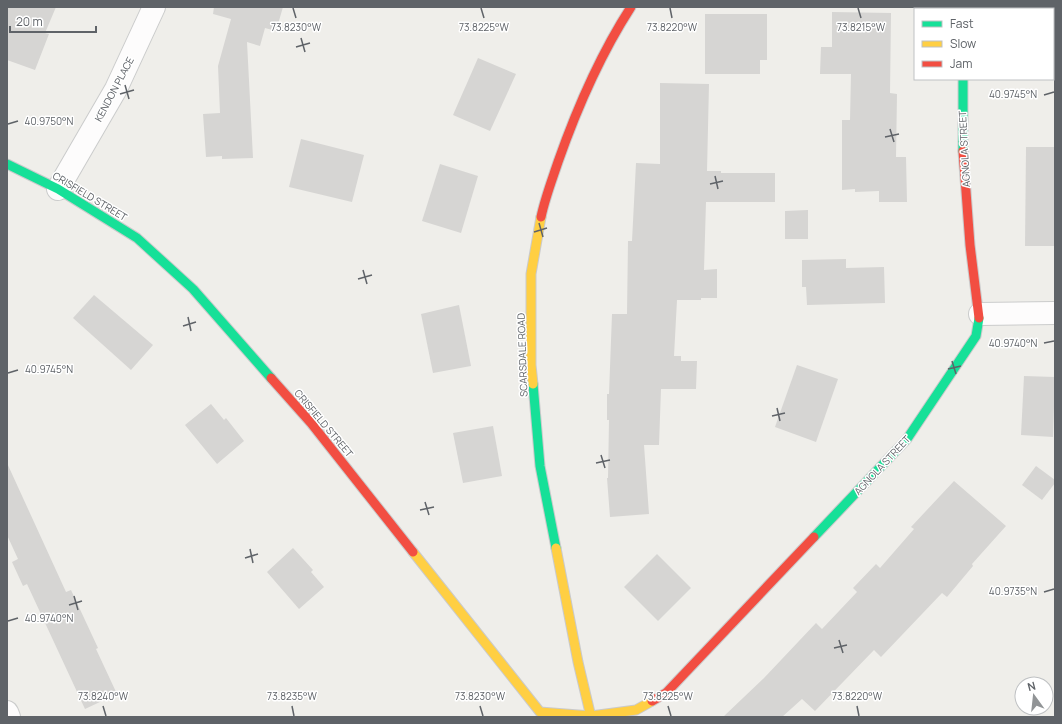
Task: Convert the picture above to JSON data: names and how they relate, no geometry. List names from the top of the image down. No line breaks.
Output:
{"streets":{"street":["KENDON PLACE","AGNOLA STREET","CRISFIELD STREET","SCARSDALE ROAD"]},"crossings":[["KENDON PLACE","CRISFIELD STREET"],["AGNOLA STREET","CRISFIELD STREET"],["AGNOLA STREET","SCARSDALE ROAD"],["CRISFIELD STREET","SCARSDALE ROAD"]],"legend":["Fast","Slow","Jam"],"scale_bar":"20 m","north":"top","coordinates":["73.8230°W","73.8225°W","73.8220°W","73.8215°W","40.9745°N","40.9750°N","40.9740°N","40.9735°N","73.8240°W","73.8235°W"]}
